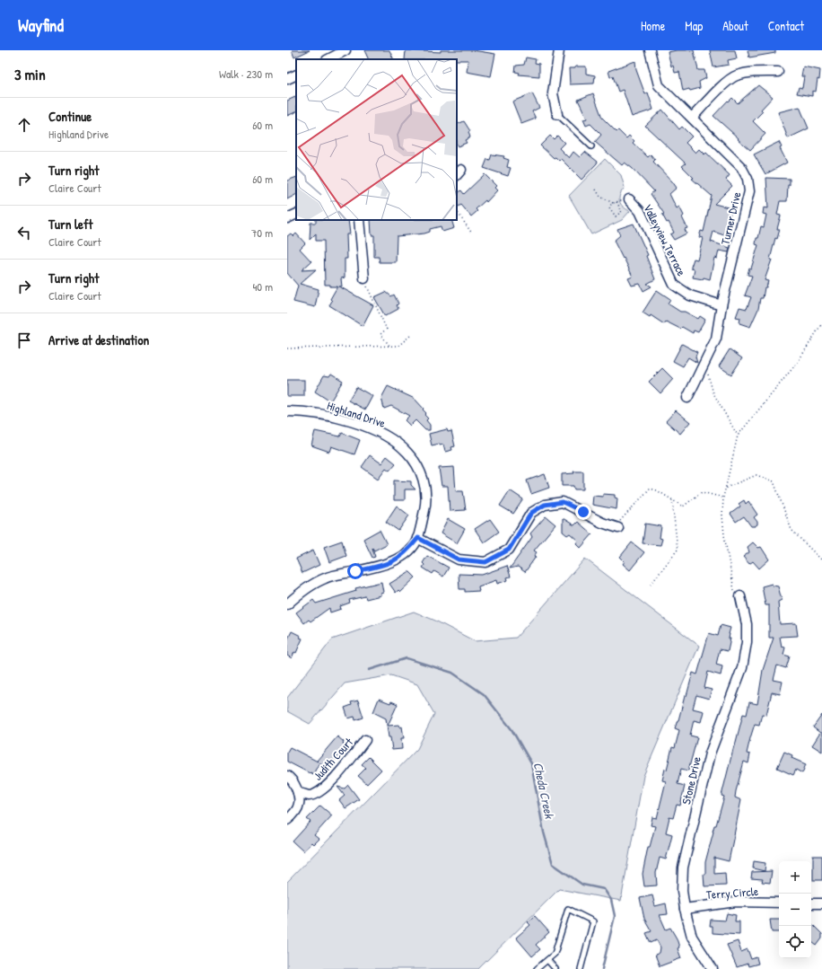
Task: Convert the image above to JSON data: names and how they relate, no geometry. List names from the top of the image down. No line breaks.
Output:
{"streets":{"street":["Turner Drive","Valleyview Terrace","Highland Drive","Judith Court","Stone Drive","Terry Circle"]},"crossings":[["Turner Drive","Valleyview Terrace"],["Stone Drive","Terry Circle"]],"water":["Cheda Creek"],"page":{"header":"Wayfind","nav":["Home","Map","About","Contact"],"heading":["3 min","Walk · 230 m"],"list":[["Continue","Highland Drive","60 m"],["Turn right","Claire Court","60 m"],["Turn left","Claire Court","70 m"],["Turn right","Claire Court","40 m"],"Arrive at destination"],"map_buttons":["+","−"]}}
